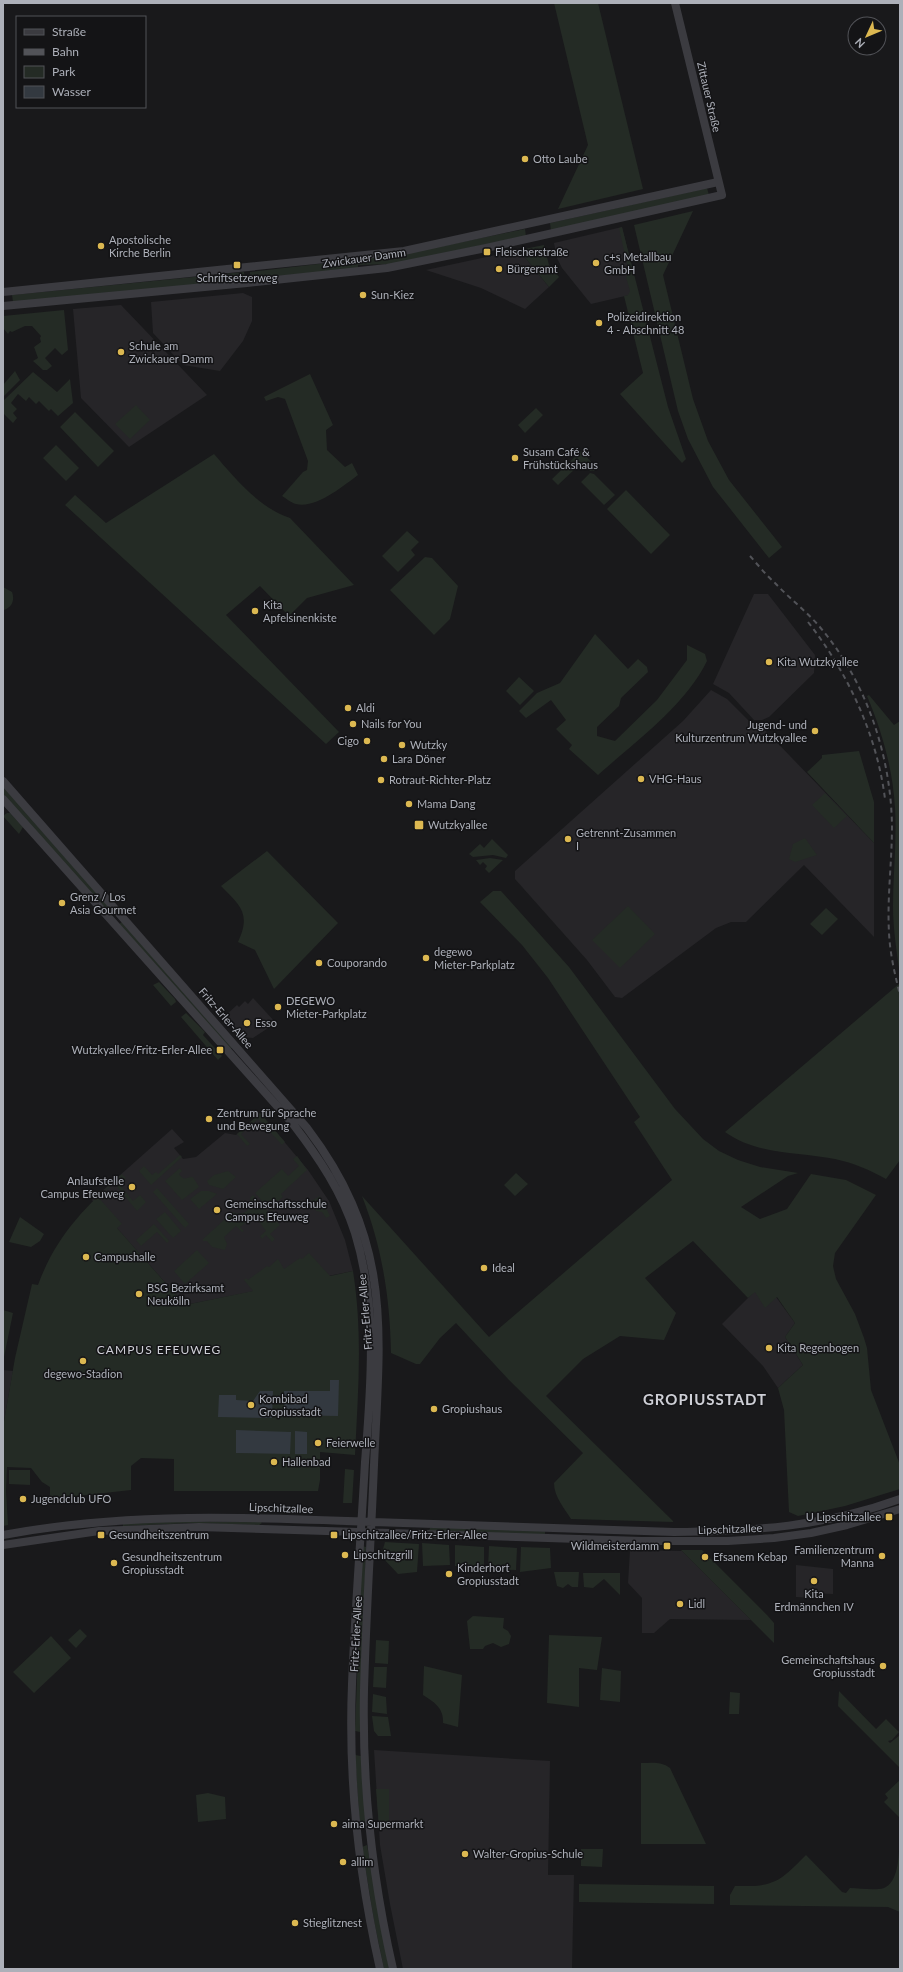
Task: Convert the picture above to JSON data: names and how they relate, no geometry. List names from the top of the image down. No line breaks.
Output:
{"streets":{"street":["Zittauer Straße","Zwickauer Damm","Fritz-Erler-Allee","Lipschitzallee"]},"crossings":[["Zittauer Straße","Zwickauer Damm"],["Fritz-Erler-Allee","Lipschitzallee"]],"districts":["CAMPUS EFEUWEG","GROPIUSSTADT"],"places":{"other":["Otto Laube","Apostolische Kirche Berlin","c+s Metallbau GmbH","Bürgeramt","Sun-Kiez","Polizeidirektion 4 - Abschnitt 48","Schule am Zwickauer Damm","Susam Café & Frühstückshaus","Kita Apfelsinenkiste","Kita Wutzkyallee","Aldi","Nails for You","Jugend- und Kulturzentrum Wutzkyallee","Cigo","Wutzky","Lara Döner","VHG-Haus","Rotraut-Richter-Platz","Mama Dang","Getrennt-Zusammen I","Grenz / Los Asia Gourmet","degewo Mieter-Parkplatz","Couporando","DEGEWO Mieter-Parkplatz","Esso","Zentrum für Sprache und Bewegung","Anlaufstelle Campus Efeuweg","Gemeinschaftsschule Campus Efeuweg","Campushalle","Ideal","BSG Bezirksamt Neukölln","Kita Regenbogen","degewo-Stadion","Kombibad Gropiusstadt","Gropiushaus","Feierwelle","Hallenbad","Jugendclub UFO","Lipschitzgrill","Familienzentrum Manna","Efsanem Kebap","Gesundheitszentrum Gropiusstadt","Kinderhort Gropiusstadt","Kita Erdmännchen IV","Lidl","Gemeinschaftshaus Gropiusstadt","aima Supermarkt","Walter-Gropius-Schule","allim","Stieglitznest"],"transit":["Fleischerstraße","Schriftsetzerweg","Wutzkyallee","Wutzkyallee/Fritz-Erler-Allee","U Lipschitzallee","Gesundheitszentrum","Lipschitzallee/Fritz-Erler-Allee","Wildmeisterdamm"]},"legend":["Straße","Bahn","Park","Wasser"],"north":"bottom left"}
